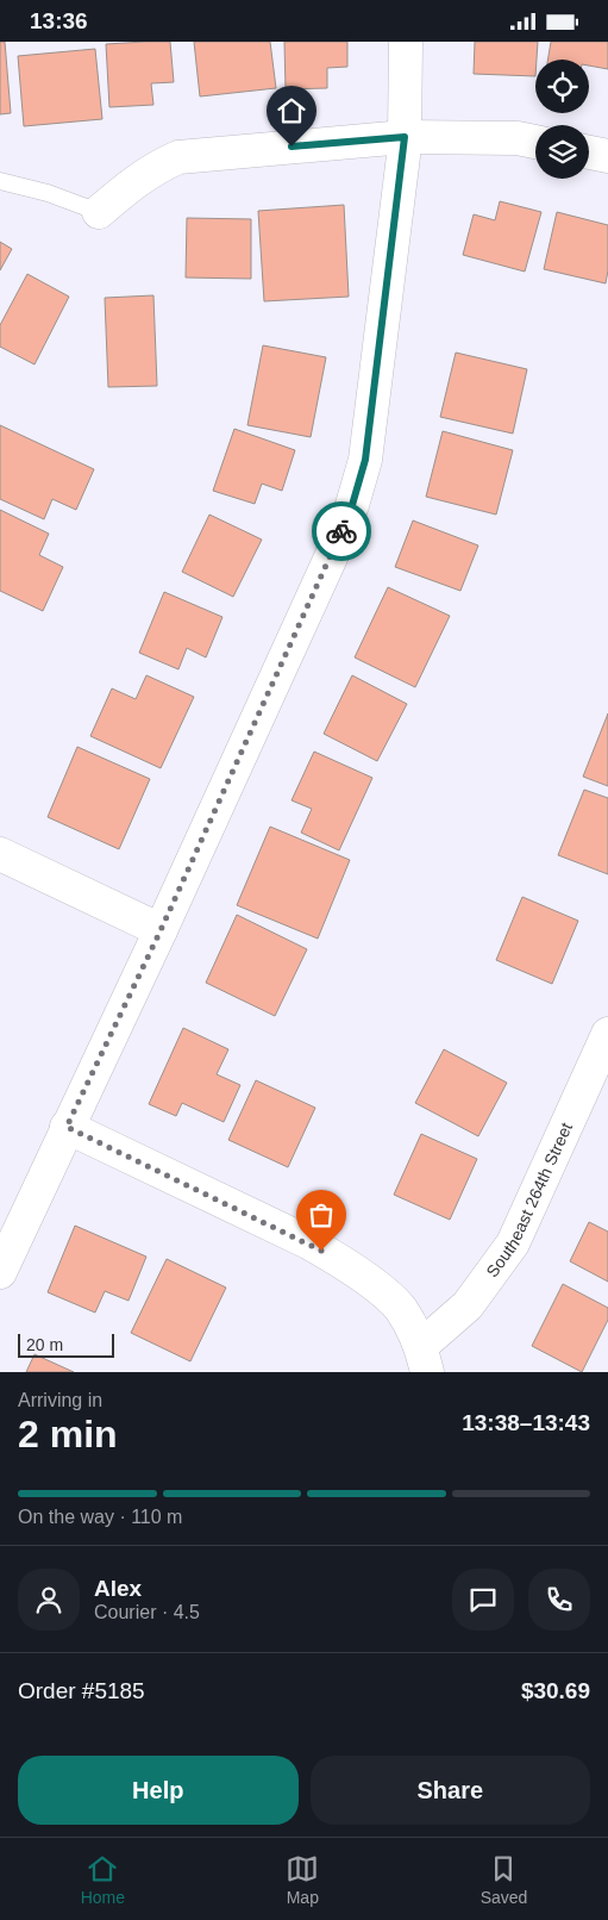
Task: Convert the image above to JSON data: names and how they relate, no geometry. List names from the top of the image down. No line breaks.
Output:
{"streets":{"street":["Southeast 264th Street"]},"scale_bar":"20 m","page":{"status":"13:36","scale":"20 m","heading":["2 min","Arriving in","13:38–13:43"],"panel":["Alex","Courier · 4.5","Order #5185","$30.69"],"bar":"On the way · 110 m","buttons":["Help","Share"],"tabs":["Home","Map","Saved"]}}
